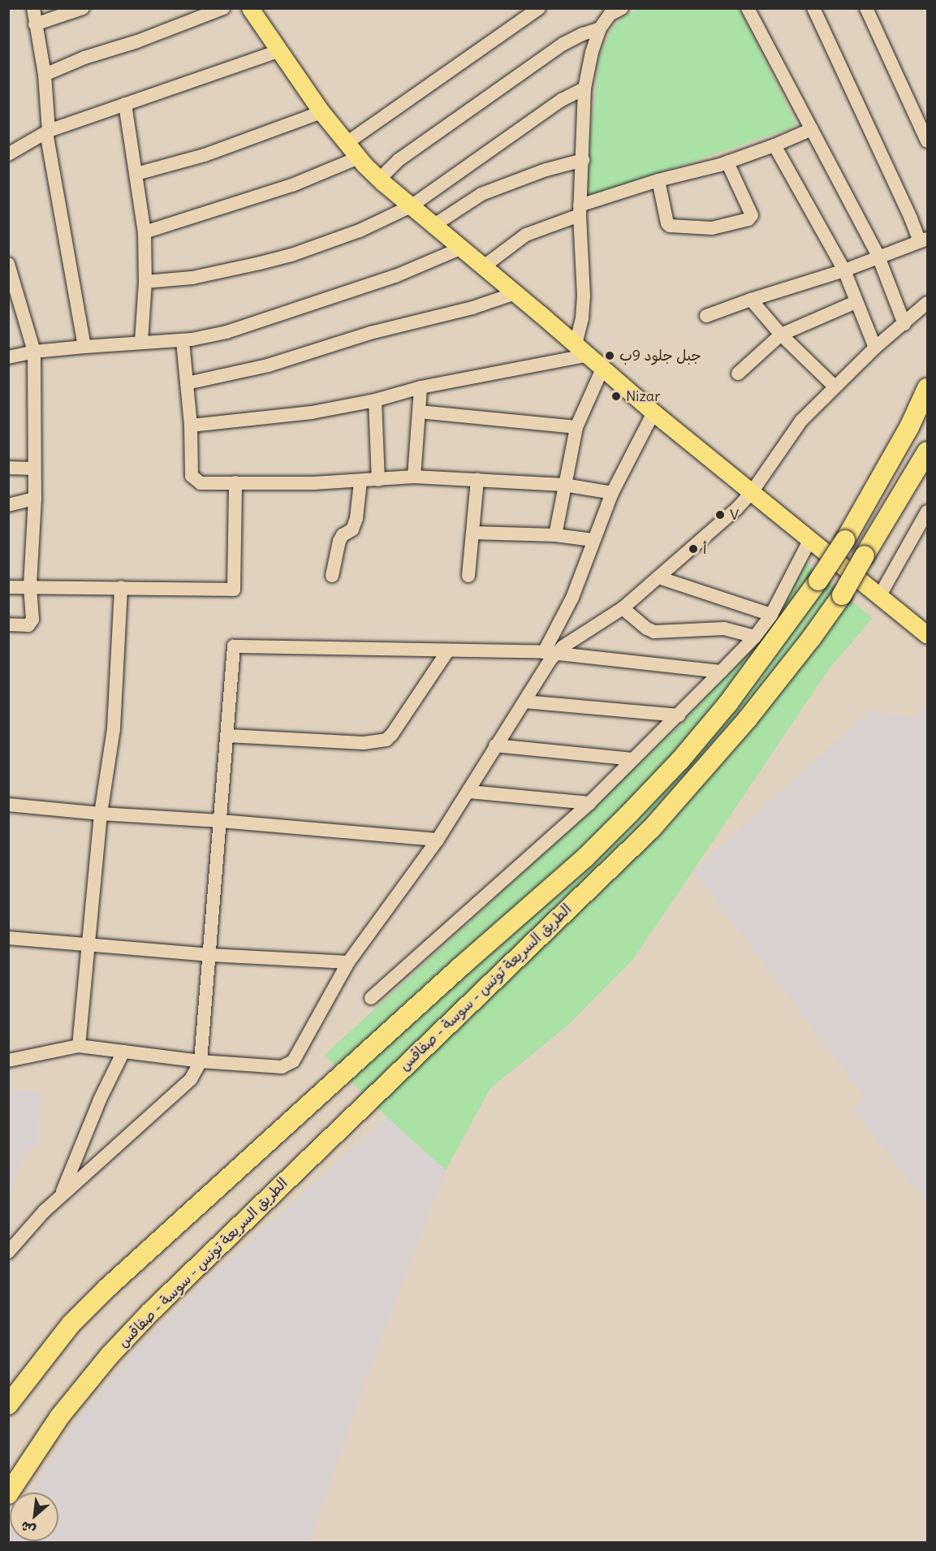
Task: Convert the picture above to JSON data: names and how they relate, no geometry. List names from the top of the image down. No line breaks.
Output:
{"streets":{"highway":["الطريق السريعة تونس - سوسة - صفاقس"]},"places":["جبل جلود 9ب","Nizar","V","أ"],"north":"bottom left"}
